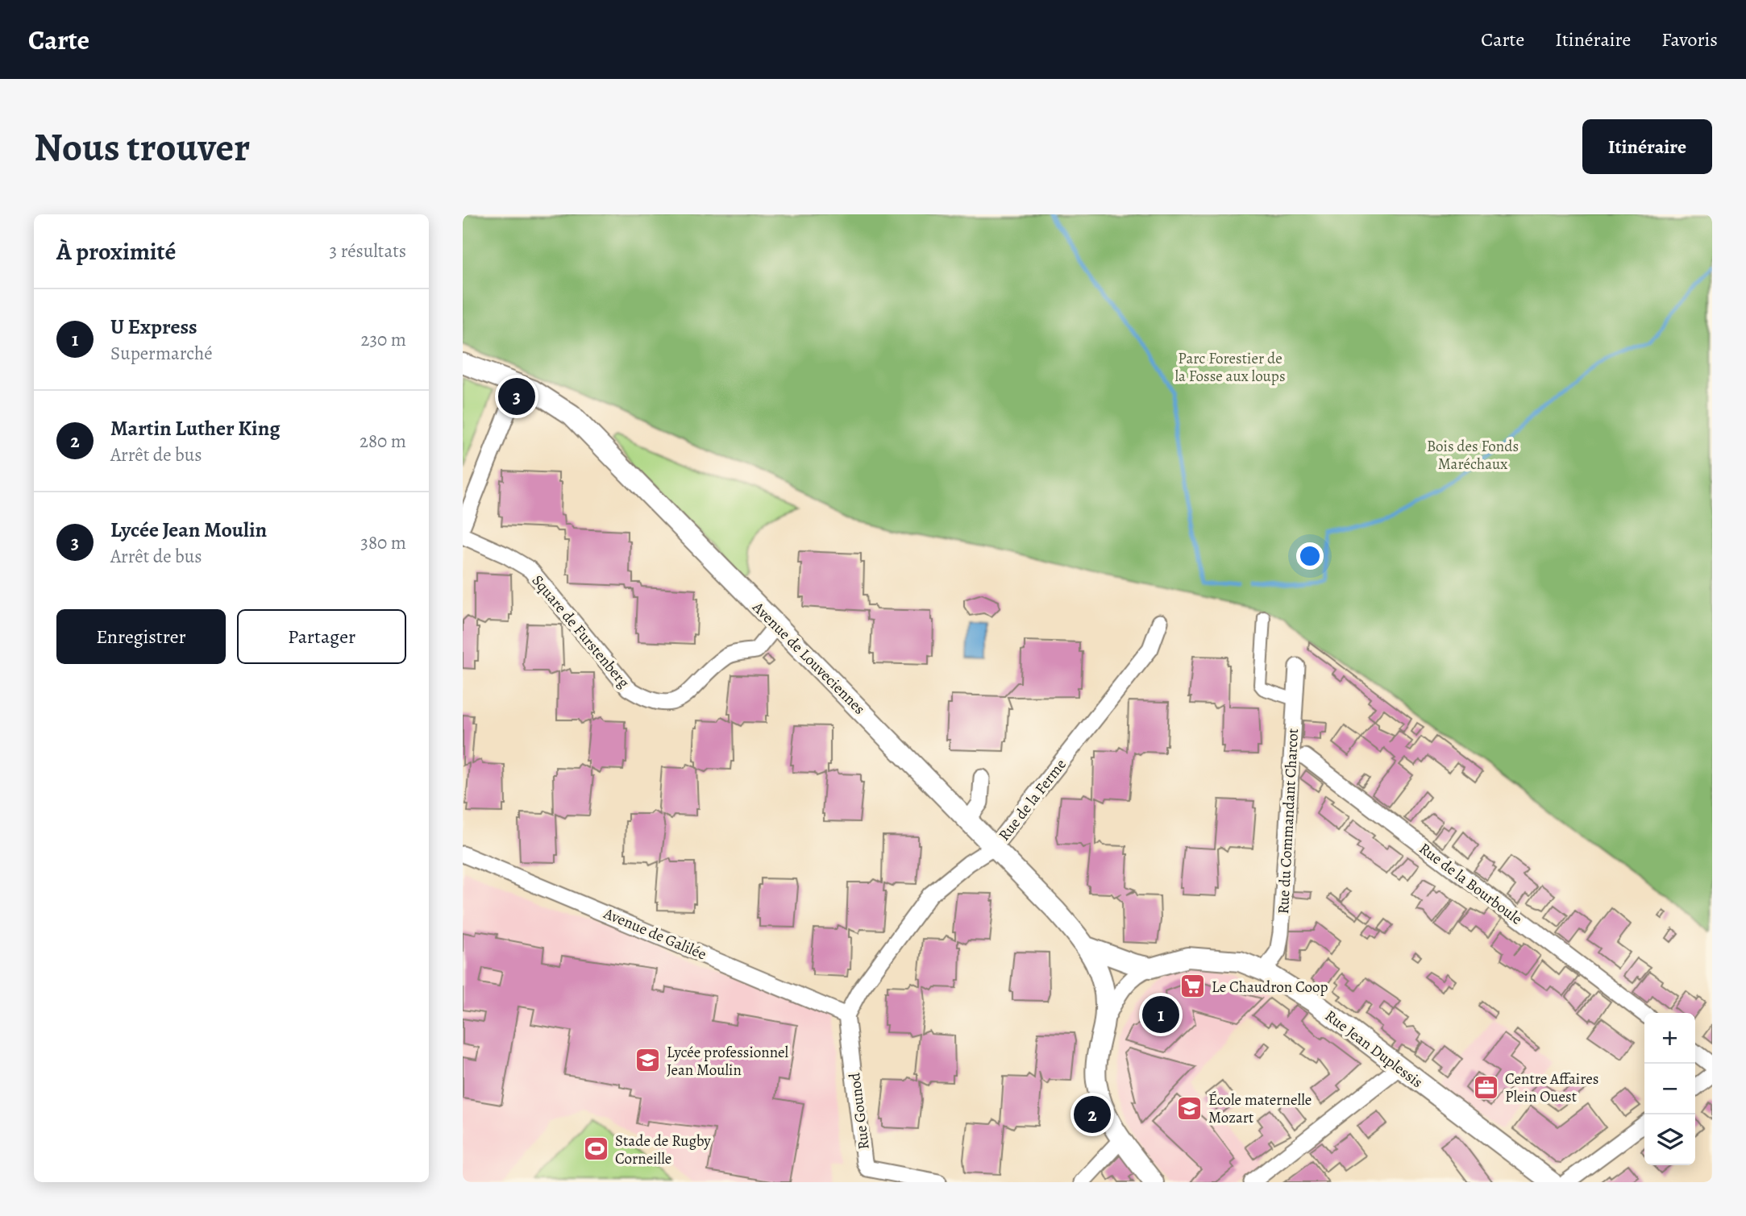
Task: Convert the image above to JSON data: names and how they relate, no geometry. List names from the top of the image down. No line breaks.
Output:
{"streets":{"street":["Square de Furstenberg","Avenue de Louveciennes","Rue de la Ferme","Rue du Commandant Charcot","Rue de la Bourboule","Avenue de Galilée","Rue Jean Duplessis","Rue Gounod"]},"crossings":[["Square de Furstenberg","Avenue de Louveciennes"],["Avenue de Louveciennes","Rue de la Ferme"],["Avenue de Louveciennes","Rue Jean Duplessis"],["Rue de la Ferme","Avenue de Galilée"],["Rue de la Ferme","Rue Gounod"],["Rue du Commandant Charcot","Rue de la Bourboule"],["Rue du Commandant Charcot","Rue Jean Duplessis"],["Avenue de Galilée","Rue Gounod"]],"parks":["Parc Forestier de la Fosse aux loups","Bois des Fonds Maréchaux"],"places":{"supermarket":["Le Chaudron Coop"],"school or university":["Lycée professionnel Jean Moulin","École maternelle Mozart"],"office":["Centre Affaires Plein Ouest"],"sports":["Stade de Rugby Corneille"]},"page":{"header":"Carte","nav":["Carte","Itinéraire","Favoris"],"buttons":["Itinéraire",["Enregistrer","Partager"]],"title":"Nous trouver","heading":["À proximité","3 résultats"],"list":[{"mark":"1","name":"U Express","note":"Supermarché","value":"230 m"},{"mark":"2","name":"Martin Luther King","note":"Arrêt de bus","value":"280 m"},{"mark":"3","name":"Lycée Jean Moulin","note":"Arrêt de bus","value":"380 m"}],"pins":["3","1","2"],"map_buttons":["+","−"]}}
